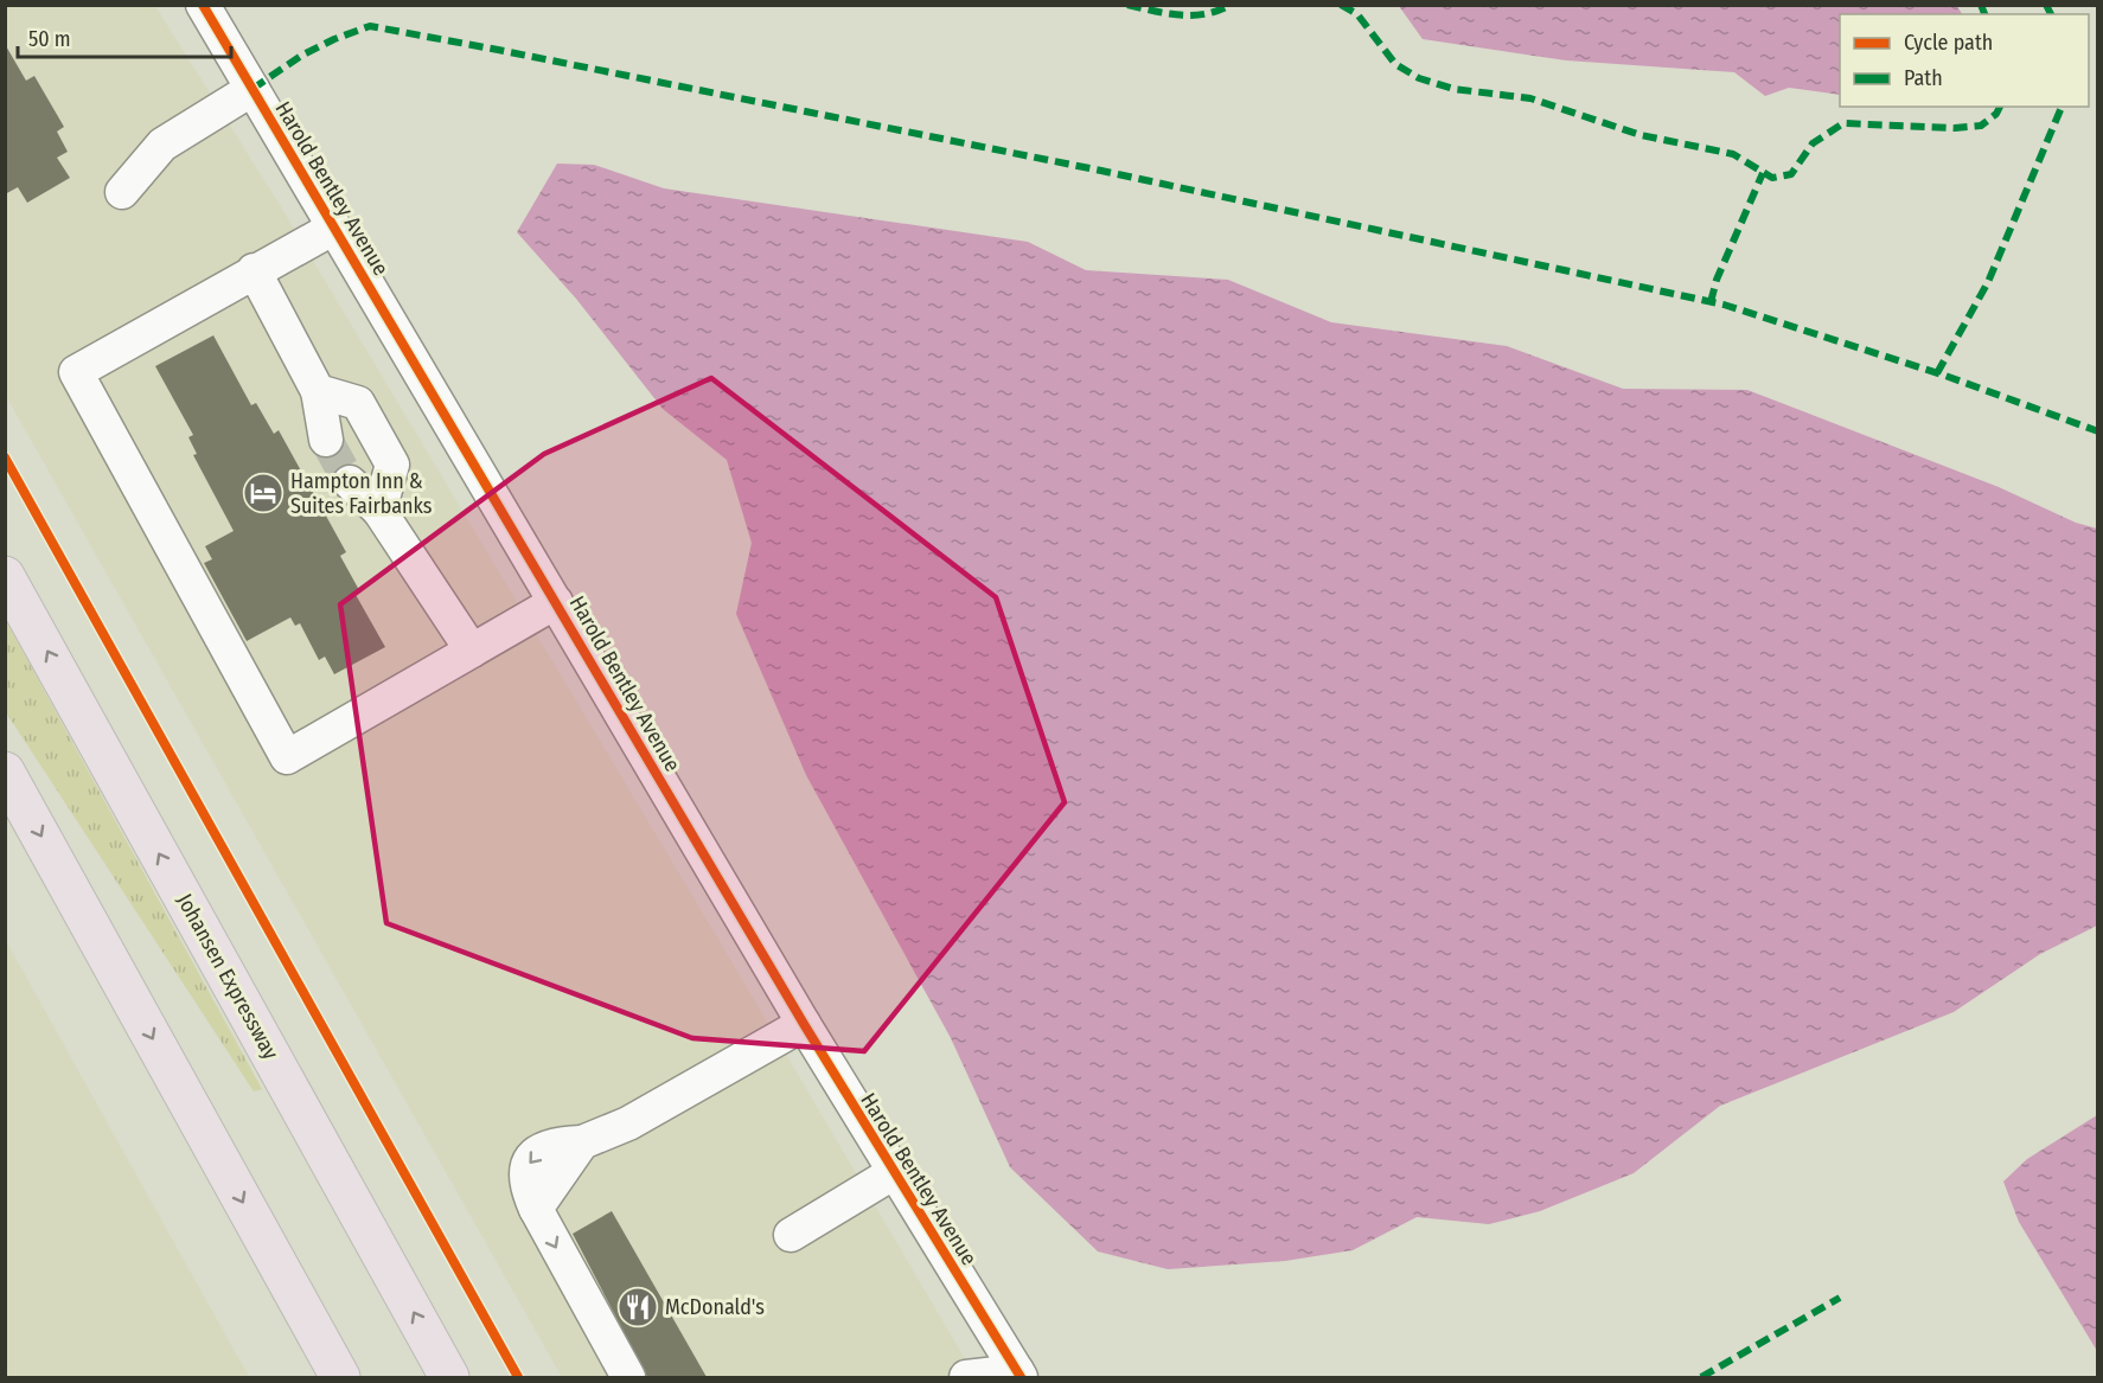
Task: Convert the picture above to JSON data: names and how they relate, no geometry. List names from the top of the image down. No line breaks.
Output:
{"streets":{"highway":["Johansen Expressway"],"street":["Harold Bentley Avenue"]},"places":{"hotel":["Hampton Inn & Suites Fairbanks"],"restaurant":["McDonald's"]},"legend":["Cycle path","Path"],"scale_bar":"50 m"}
